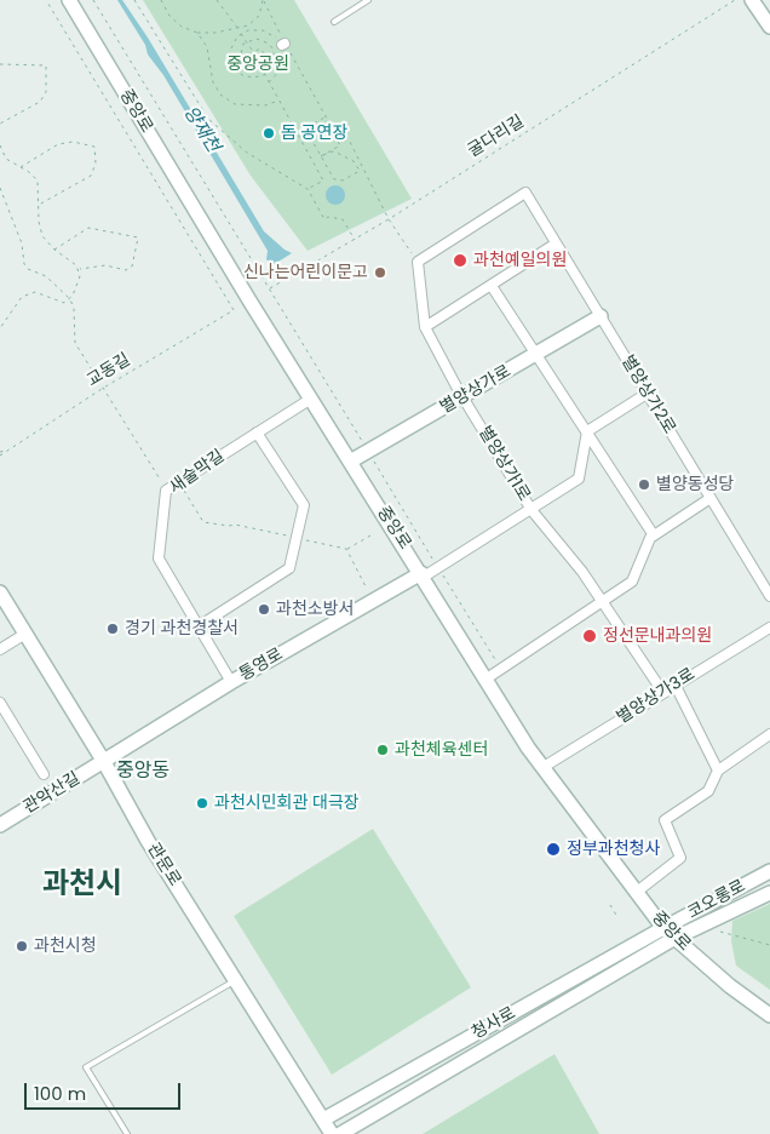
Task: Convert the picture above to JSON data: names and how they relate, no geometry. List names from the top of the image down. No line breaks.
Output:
{"streets":{"street":["중앙로","별양상가로","별양상가2로","별양상가1로","새술막길","통영로","별양상가3로","관악산길","관문로","코오롱로","청사로"],"path":["굴다리길","교동길"]},"crossings":[["중앙로","별양상가로"],["중앙로","새술막길"],["중앙로","통영로"],["중앙로","별양상가3로"],["중앙로","코오롱로"],["중앙로","청사로"],["별양상가로","별양상가2로"],["별양상가로","별양상가1로"],["별양상가2로","별양상가1로"],["별양상가1로","별양상가3로"],["새술막길","통영로"],["통영로","관악산길"],["통영로","관문로"],["관악산길","관문로"],["관문로","청사로"],["코오롱로","청사로"]],"districts":["중앙동","과천시"],"water":["양재천"],"parks":["중앙공원"],"places":["돔 공연장","과천예일의원","신나는어린이문고","별양동성당","과천소방서","경기 과천경찰서","정선문내과의원","과천체육센터","과천시민회관 대극장","정부과천청사","과천시청"],"scale_bar":"100 m"}
